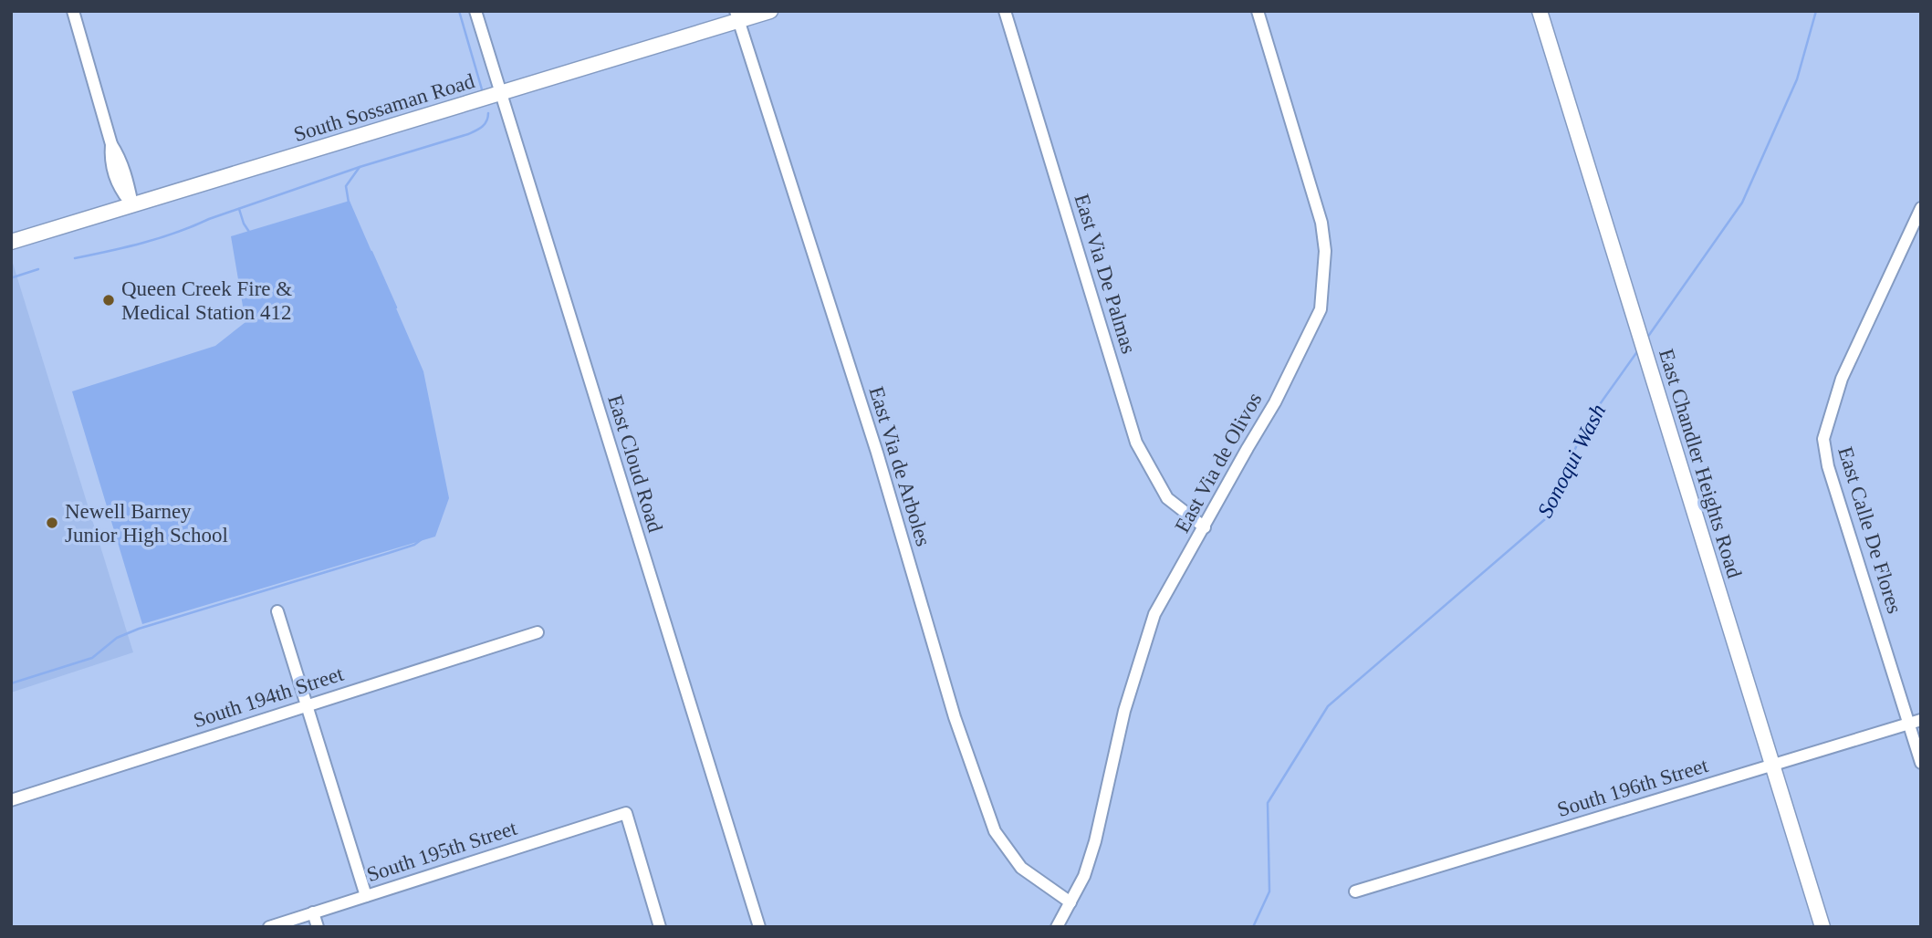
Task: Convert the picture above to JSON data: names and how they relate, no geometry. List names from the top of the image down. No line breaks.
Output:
{"streets":{"main road":["South Sossaman Road","East Chandler Heights Road"],"street":["East Via De Palmas","East Via de Olivos","East Cloud Road","East Via de Arboles","East Calle De Flores","South 194th Street","South 196th Street","South 195th Street"]},"crossings":[["South Sossaman Road","East Cloud Road"],["South Sossaman Road","East Via de Arboles"],["East Via De Palmas","East Via de Olivos"],["East Via de Olivos","East Via de Arboles"],["East Chandler Heights Road","South 196th Street"],["East Calle De Flores","South 196th Street"]],"water":["Sonoqui Wash"],"places":["Queen Creek Fire & Medical Station 412","Newell Barney Junior High School"]}
